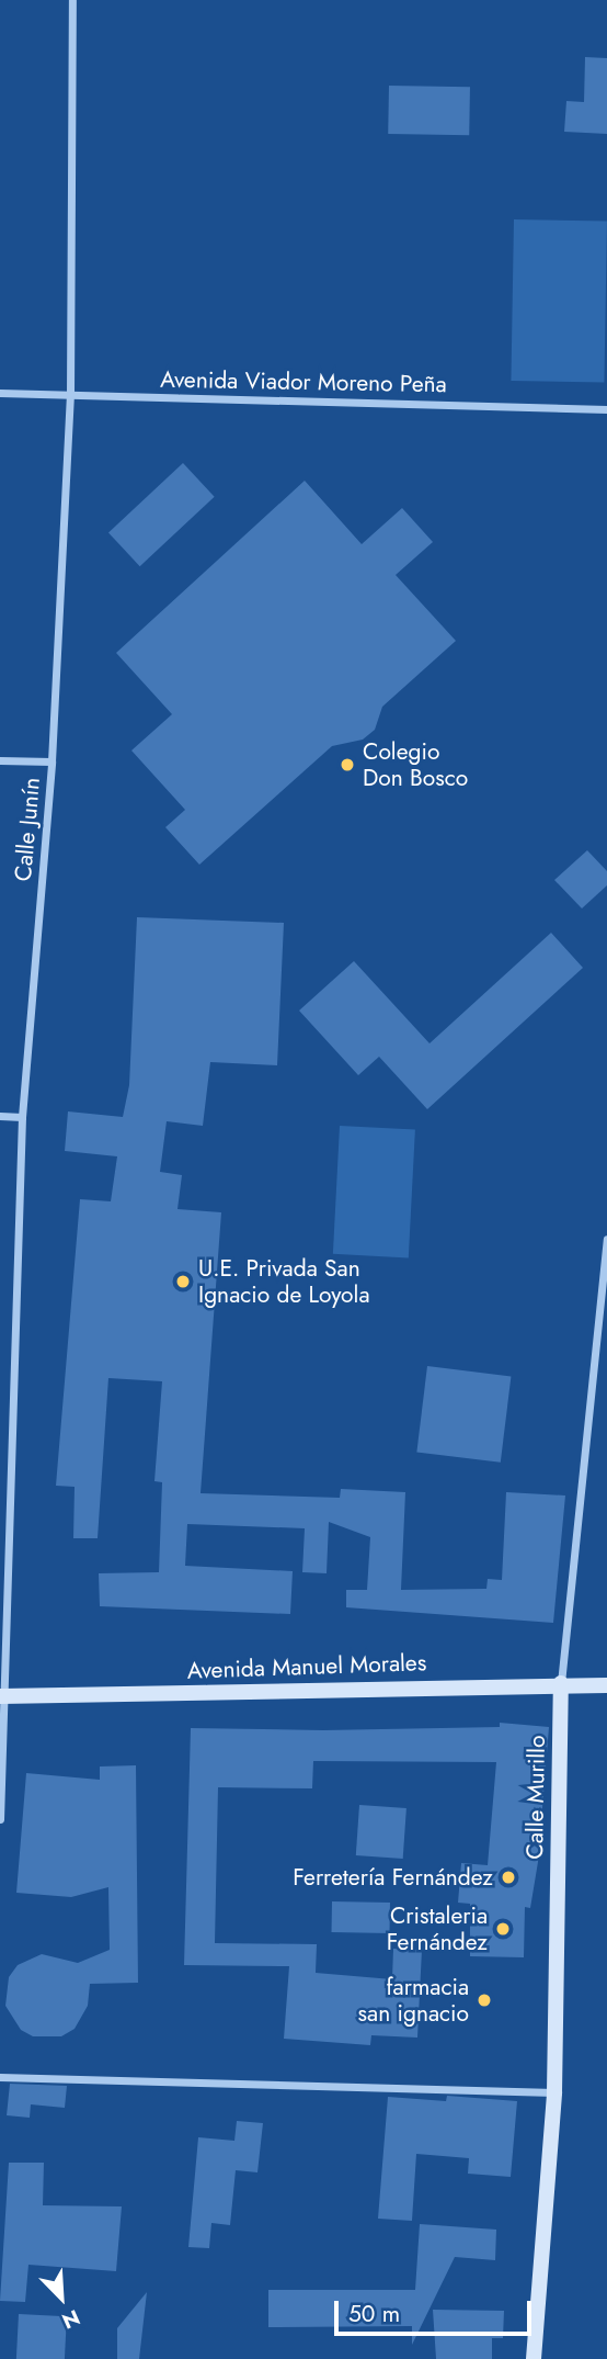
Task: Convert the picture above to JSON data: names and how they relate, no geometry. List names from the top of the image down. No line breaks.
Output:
{"streets":{"street":["Avenida Viador Moreno Peña","Calle Junín","Avenida Manuel Morales","Calle Murillo"]},"crossings":[["Avenida Viador Moreno Peña","Calle Junín"],["Calle Junín","Avenida Manuel Morales"],["Avenida Manuel Morales","Calle Murillo"]],"places":["Colegio Don Bosco","U.E. Privada San Ignacio de Loyola","Ferretería Fernández","Cristaleria Fernández","farmacia san ignacio"],"scale_bar":"50 m","north":"bottom right"}
